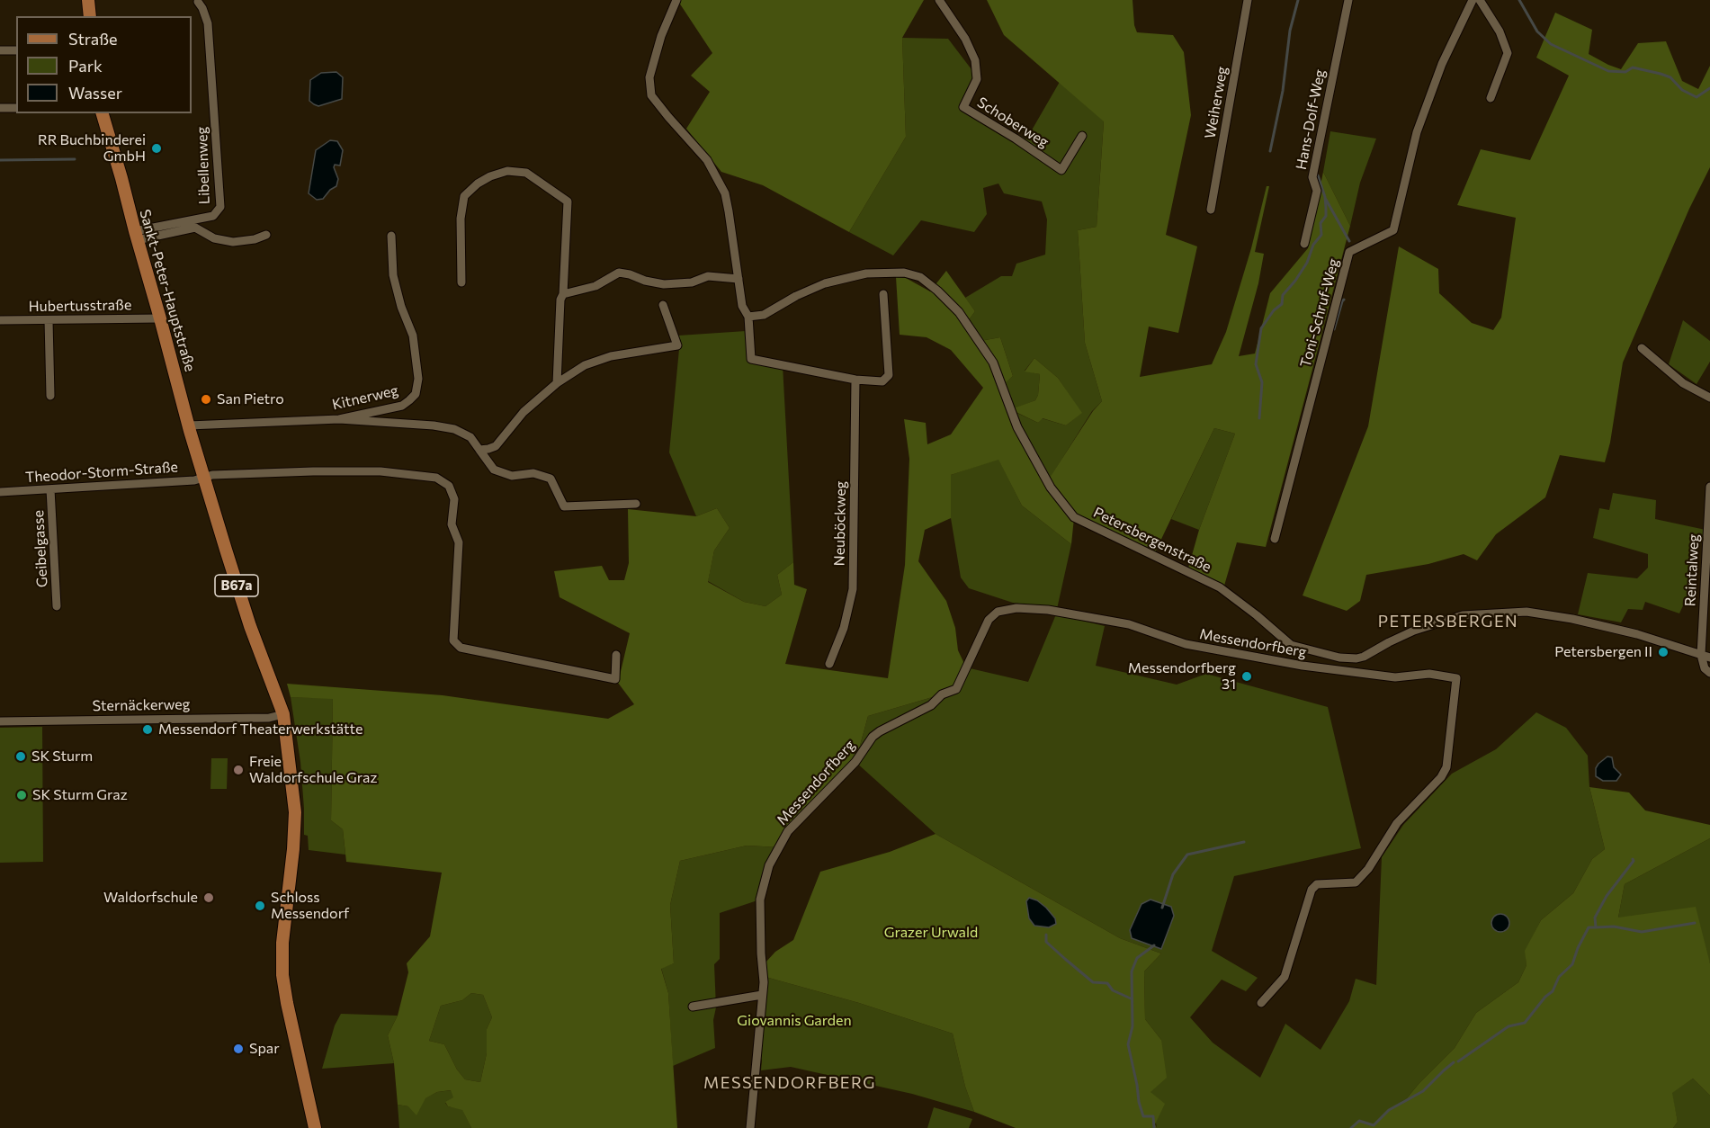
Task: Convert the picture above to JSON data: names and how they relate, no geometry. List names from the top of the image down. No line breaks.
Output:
{"streets":{"main road":["Sankt-Peter-Hauptstraße","B67a"],"street":["Weiherweg","Hans-Dolf-Weg","Schoberweg","Libellenweg","Hubertusstraße","Toni-Schruf-Weg","Kitnerweg","Theodor-Storm-Straße","Neuböckweg","Petersbergenstraße","Geibelgasse","Reintalweg","Messendorfberg","Sternäckerweg"]},"crossings":[["Libellenweg","Sankt-Peter-Hauptstraße"],["Sankt-Peter-Hauptstraße","Hubertusstraße"],["Sankt-Peter-Hauptstraße","Kitnerweg"],["Sankt-Peter-Hauptstraße","Theodor-Storm-Straße"],["Sankt-Peter-Hauptstraße","Sternäckerweg"],["Theodor-Storm-Straße","Geibelgasse"],["Petersbergenstraße","Reintalweg"]],"districts":["PETERSBERGEN","MESSENDORFBERG"],"parks":["Grazer Urwald","Giovannis Garden"],"places":["RR Buchbinderei GmbH","San Pietro","Petersbergen II","Messendorfberg 31","Messendorf Theaterwerkstätte","SK Sturm","Freie Waldorfschule Graz","SK Sturm Graz","Waldorfschule","Schloss Messendorf","Spar"],"legend":["Straße","Park","Wasser"]}
